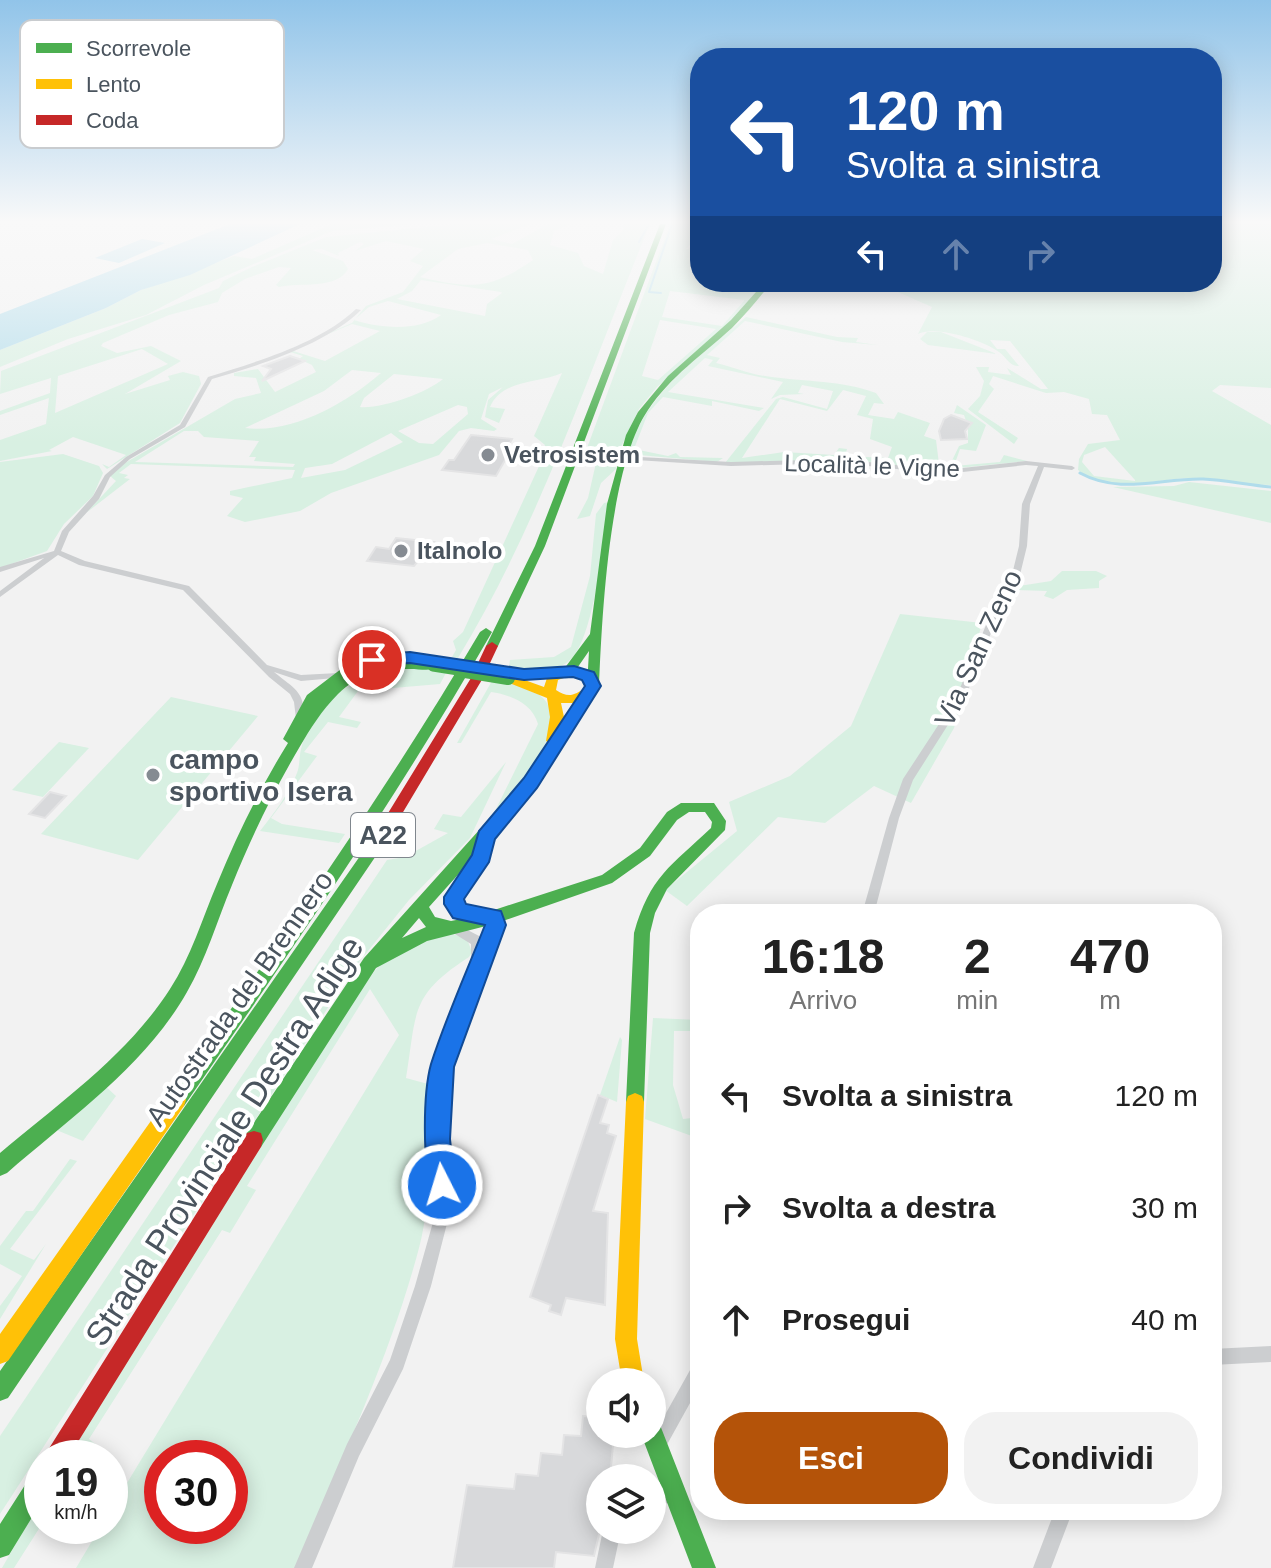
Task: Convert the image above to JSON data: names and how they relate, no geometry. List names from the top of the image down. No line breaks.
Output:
{"streets":{"main road":["A22","Autostrada del Brennero","Strada Provinciale Destra Adige"],"street":["Località le Vigne","Via San Zeno"]},"crossings":[["Località le Vigne","Via San Zeno"]],"places":["Vetrosistem","Italnolo","campo sportivo Isera"],"legend":["Scorrevole","Lento","Coda"],"page":{"turn":["120 m","Svolta a sinistra"],"eta":["16:18","Arrivo","2","min","470","m"],"list":[{"name":"Svolta a sinistra","value":"120 m"},{"name":"Svolta a destra","value":"30 m"},{"name":"Prosegui","value":"40 m"}],"buttons":["Esci","Condividi"],"speed":"19 km/h","limit":"30"}}
